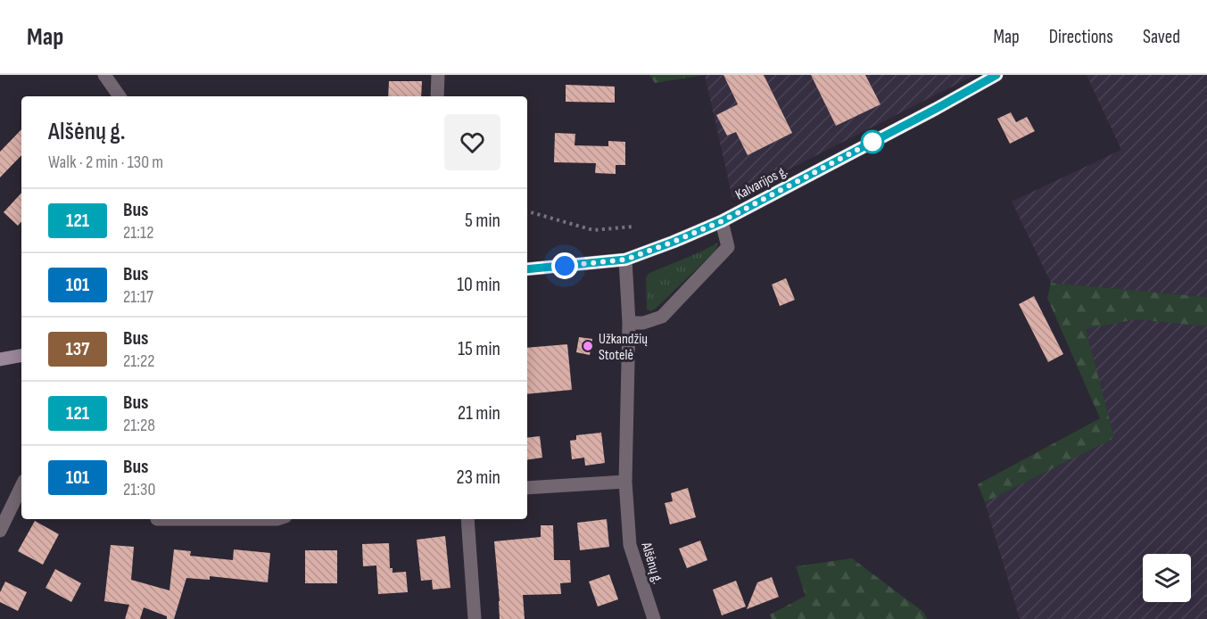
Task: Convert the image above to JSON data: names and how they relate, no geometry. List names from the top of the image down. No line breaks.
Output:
{"streets":{"main road":["Kalvarijos g."],"street":["Alšėnų g."]},"crossings":[["Kalvarijos g.","Alšėnų g."]],"places":["Užkandžių Stotelė"],"lines":["bus line 121"],"page":{"header":"Map","nav":["Map","Directions","Saved"],"heading":["Alšėnų g.","Walk · 2 min · 130 m"],"list":[{"mark":"121","name":"Bus","note":"21:12","value":"5 min"},{"mark":"101","name":"Bus","note":"21:17","value":"10 min"},{"mark":"137","name":"Bus","note":"21:22","value":"15 min"},{"mark":"121","name":"Bus","note":"21:28","value":"21 min"},{"mark":"101","name":"Bus","note":"21:30","value":"23 min"}]}}
